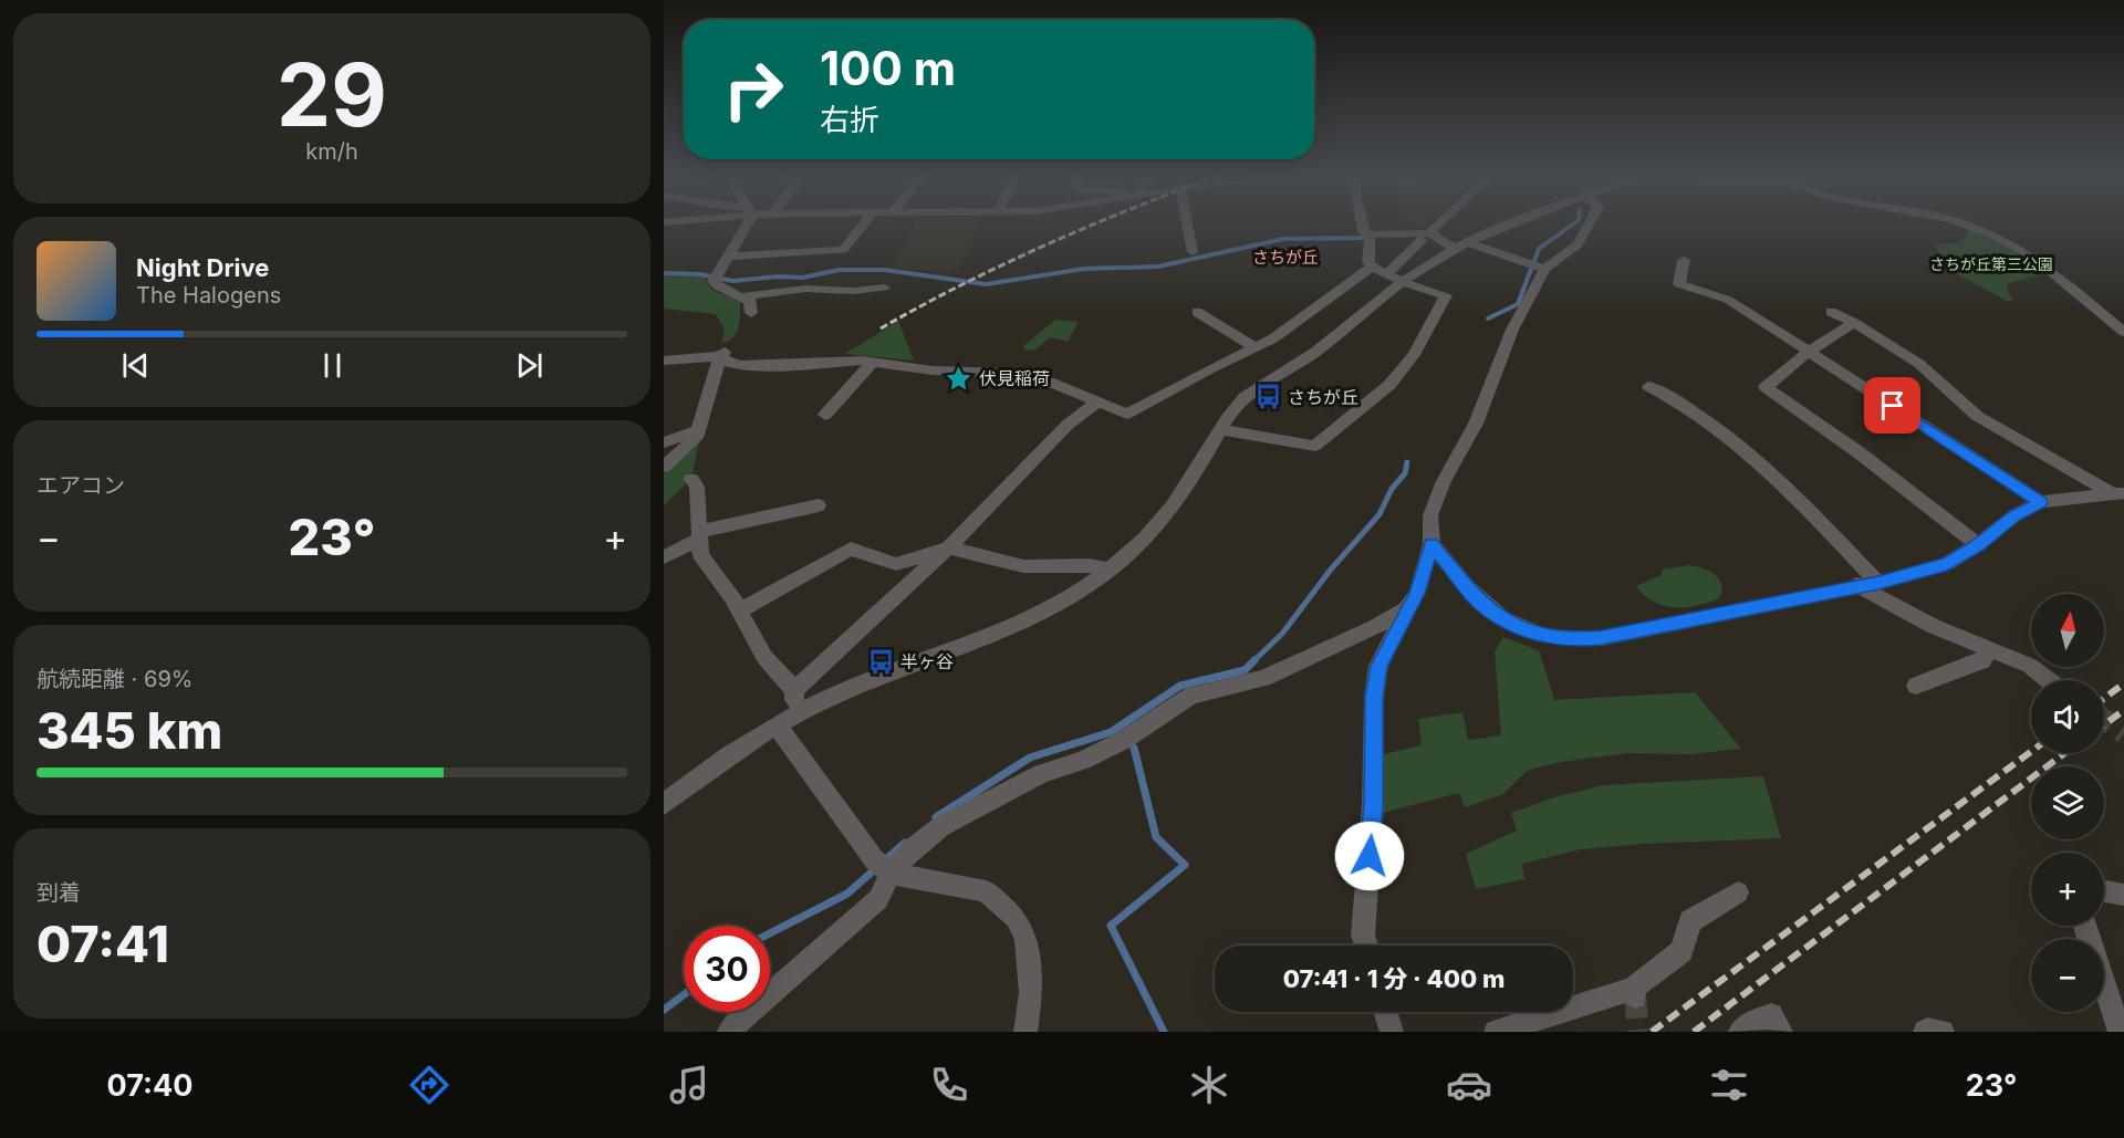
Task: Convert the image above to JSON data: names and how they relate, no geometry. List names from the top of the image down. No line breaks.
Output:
{"districts":["さちが丘"],"parks":["さちが丘第三公園"],"places":{"place":["伏見稲荷"],"bus stop":["さちが丘","半ヶ谷"]},"north":"top","page":{"tile":[["29","km/h"],"エアコン",["航続距離 · 69%","345 km"],["到着","07:41"]],"turn":["100 m","右折"],"song":["Night Drive","The Halogens"],"heat":["−","23°","+"],"map_buttons":["+","−"],"limit":"30","trip":"07:41 · 1 分 · 400 m","tabs":["07:40","23°"]}}
